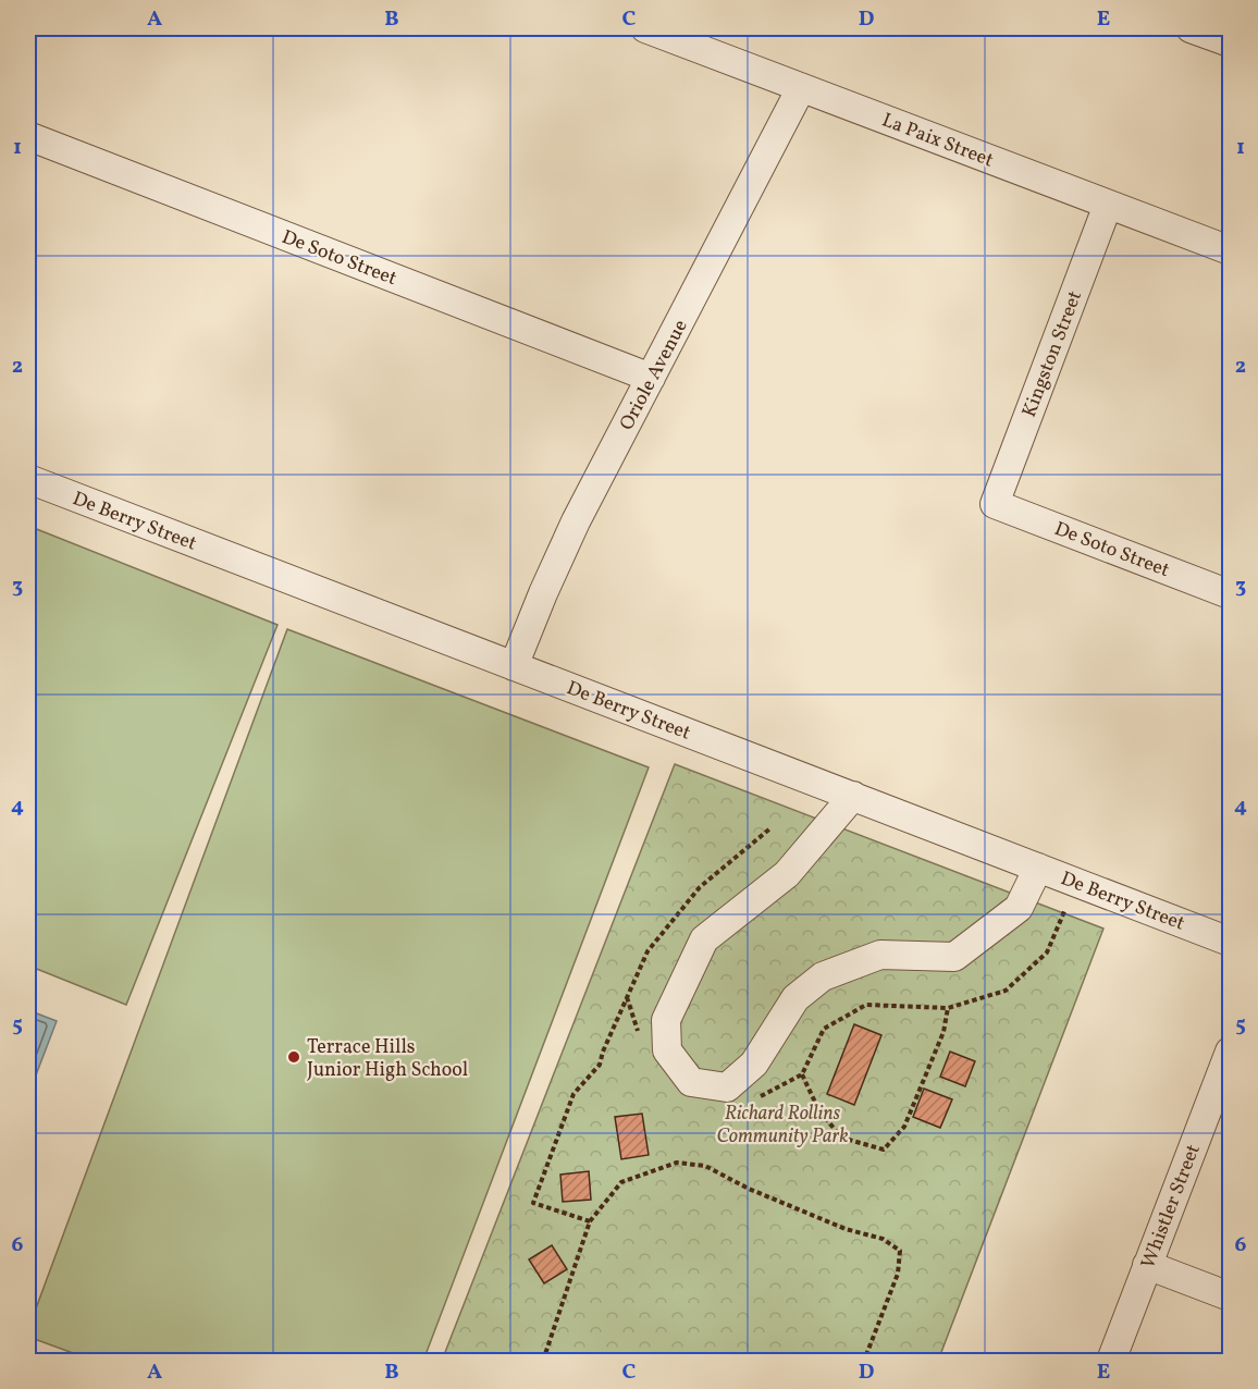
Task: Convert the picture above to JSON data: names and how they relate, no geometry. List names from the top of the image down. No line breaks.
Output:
{"streets":{"street":["La Paix Street","De Soto Street","Kingston Street","Oriole Avenue","De Berry Street","Whistler Street"]},"crossings":[["La Paix Street","Kingston Street"],["La Paix Street","Oriole Avenue"],["De Soto Street","Kingston Street"],["De Soto Street","Oriole Avenue"],["Oriole Avenue","De Berry Street"]],"parks":["Richard Rollins Community Park"],"places":["Terrace Hills Junior High School"],"grid":{"columns":["A","B","C","D","E"],"rows":["1","2","3","4","5","6"]}}
